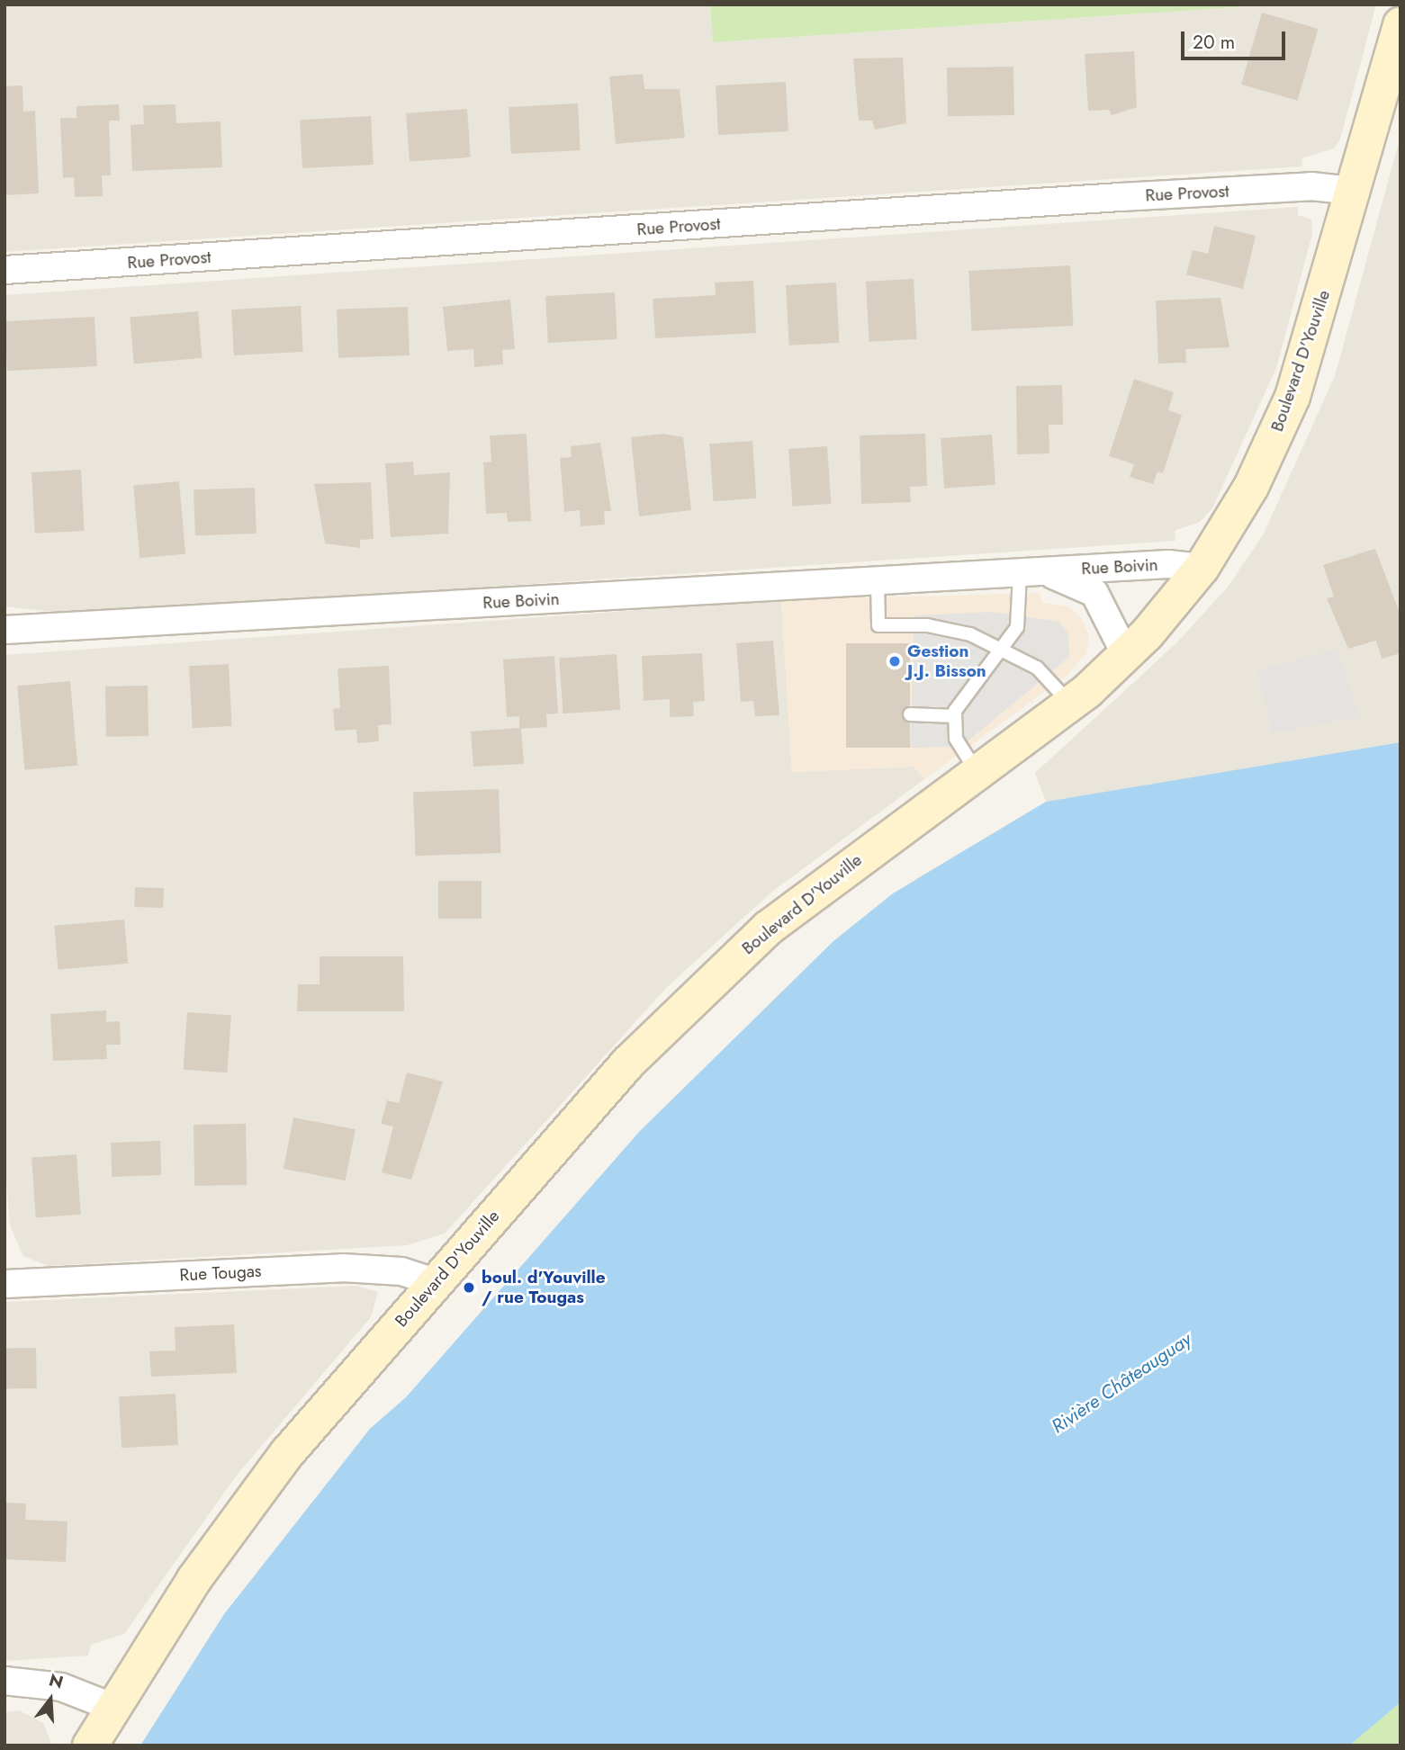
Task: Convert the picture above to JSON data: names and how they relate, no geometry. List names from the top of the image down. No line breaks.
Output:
{"streets":{"street":["Rue Provost","Boulevard D'Youville","Rue Boivin","Rue Tougas"]},"crossings":[["Rue Provost","Boulevard D'Youville"],["Boulevard D'Youville","Rue Boivin"],["Boulevard D'Youville","Rue Tougas"]],"water":["Rivière Châteauguay"],"places":["Gestion J.J. Bisson","boul. d'Youville / rue Tougas"],"scale_bar":"20 m","north":"top"}
